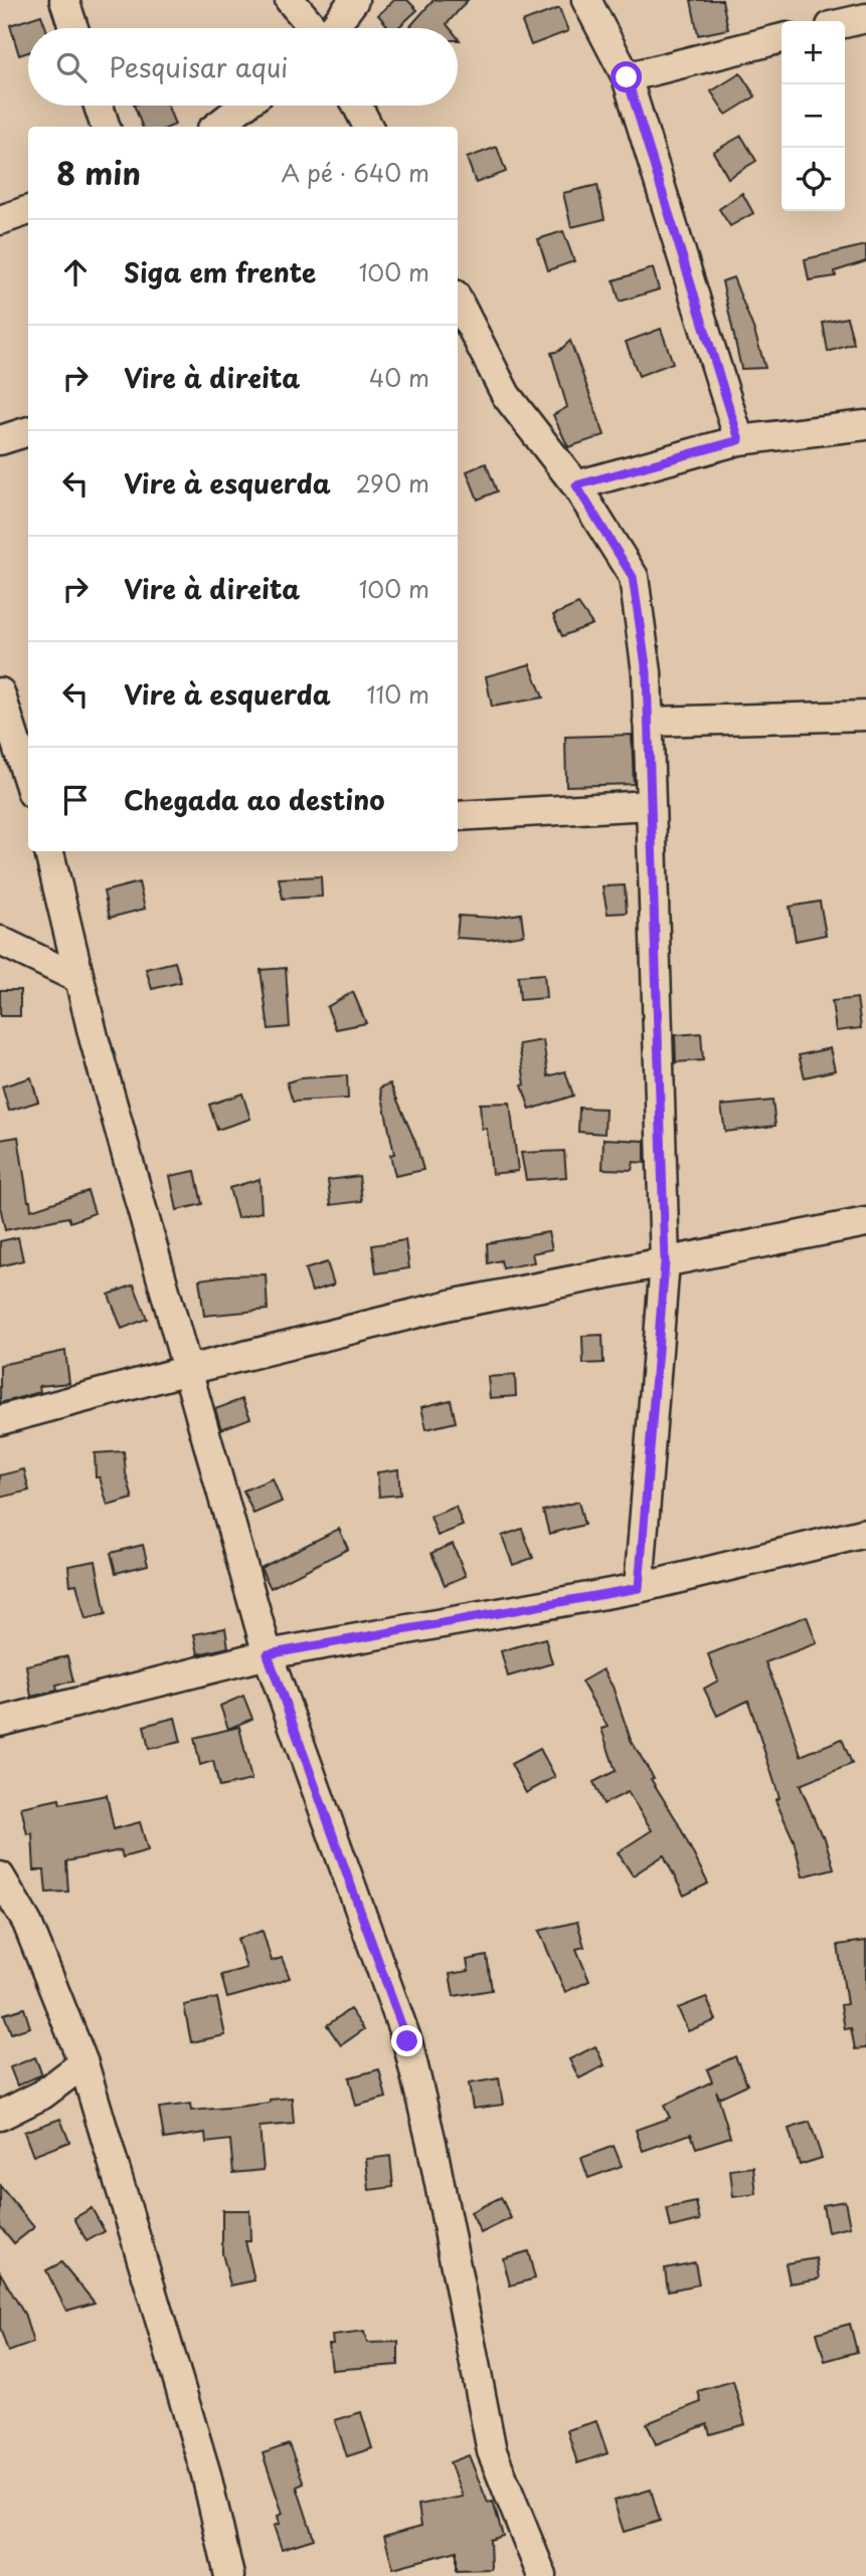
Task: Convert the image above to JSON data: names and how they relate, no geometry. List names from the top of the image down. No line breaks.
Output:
{"page":{"map_buttons":["+","−"],"search":"Pesquisar aqui","heading":["8 min","A pé · 640 m"],"list":[["Siga em frente","100 m"],["Vire à direita","40 m"],["Vire à esquerda","290 m"],["Vire à direita","100 m"],["Vire à esquerda","110 m"],"Chegada ao destino"]}}
